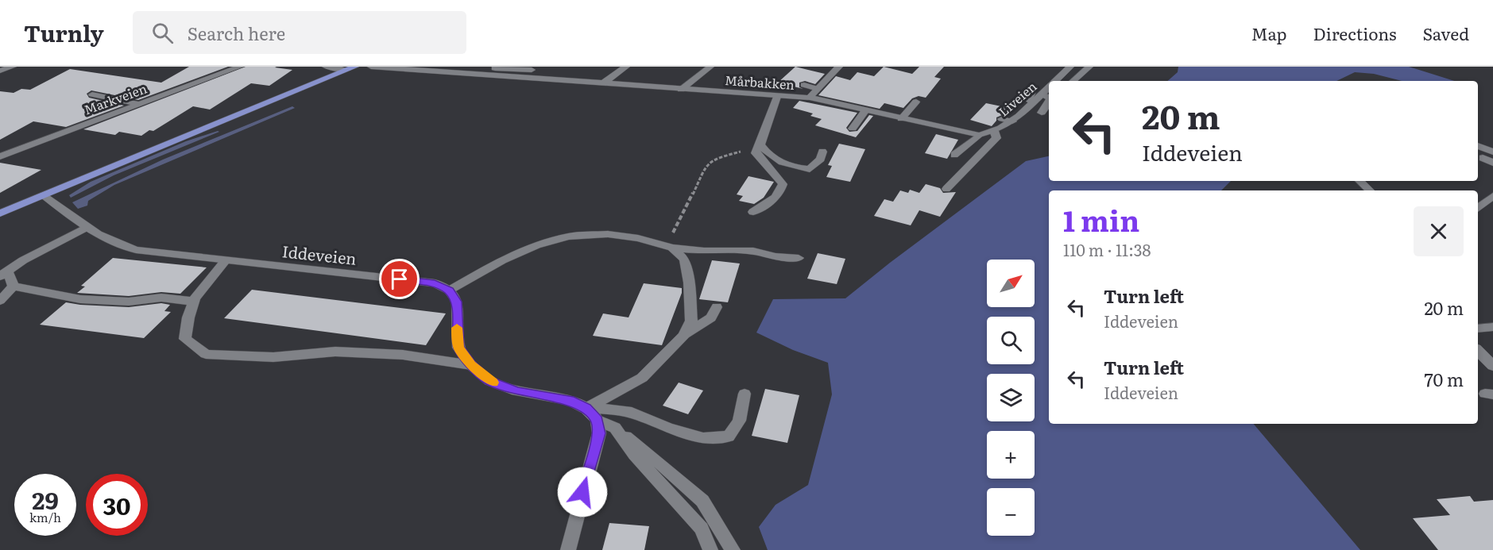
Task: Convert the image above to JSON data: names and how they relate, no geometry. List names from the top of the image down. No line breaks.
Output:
{"streets":{"street":["Mårbakken","Markveien","Liveien","Iddeveien"]},"crossings":[["Mårbakken","Liveien"]],"north":"top right","page":{"header":"Turnly","search":"Search here","nav":["Map","Directions","Saved"],"turn":["20 m","Iddeveien"],"heading":["1 min","110 m · 11:38"],"map_buttons":["+","−"],"list":[{"name":"Turn left","note":"Iddeveien","value":"20 m"},{"name":"Turn left","note":"Iddeveien","value":"70 m"}],"speed":"29 km/h","limit":"30"}}
